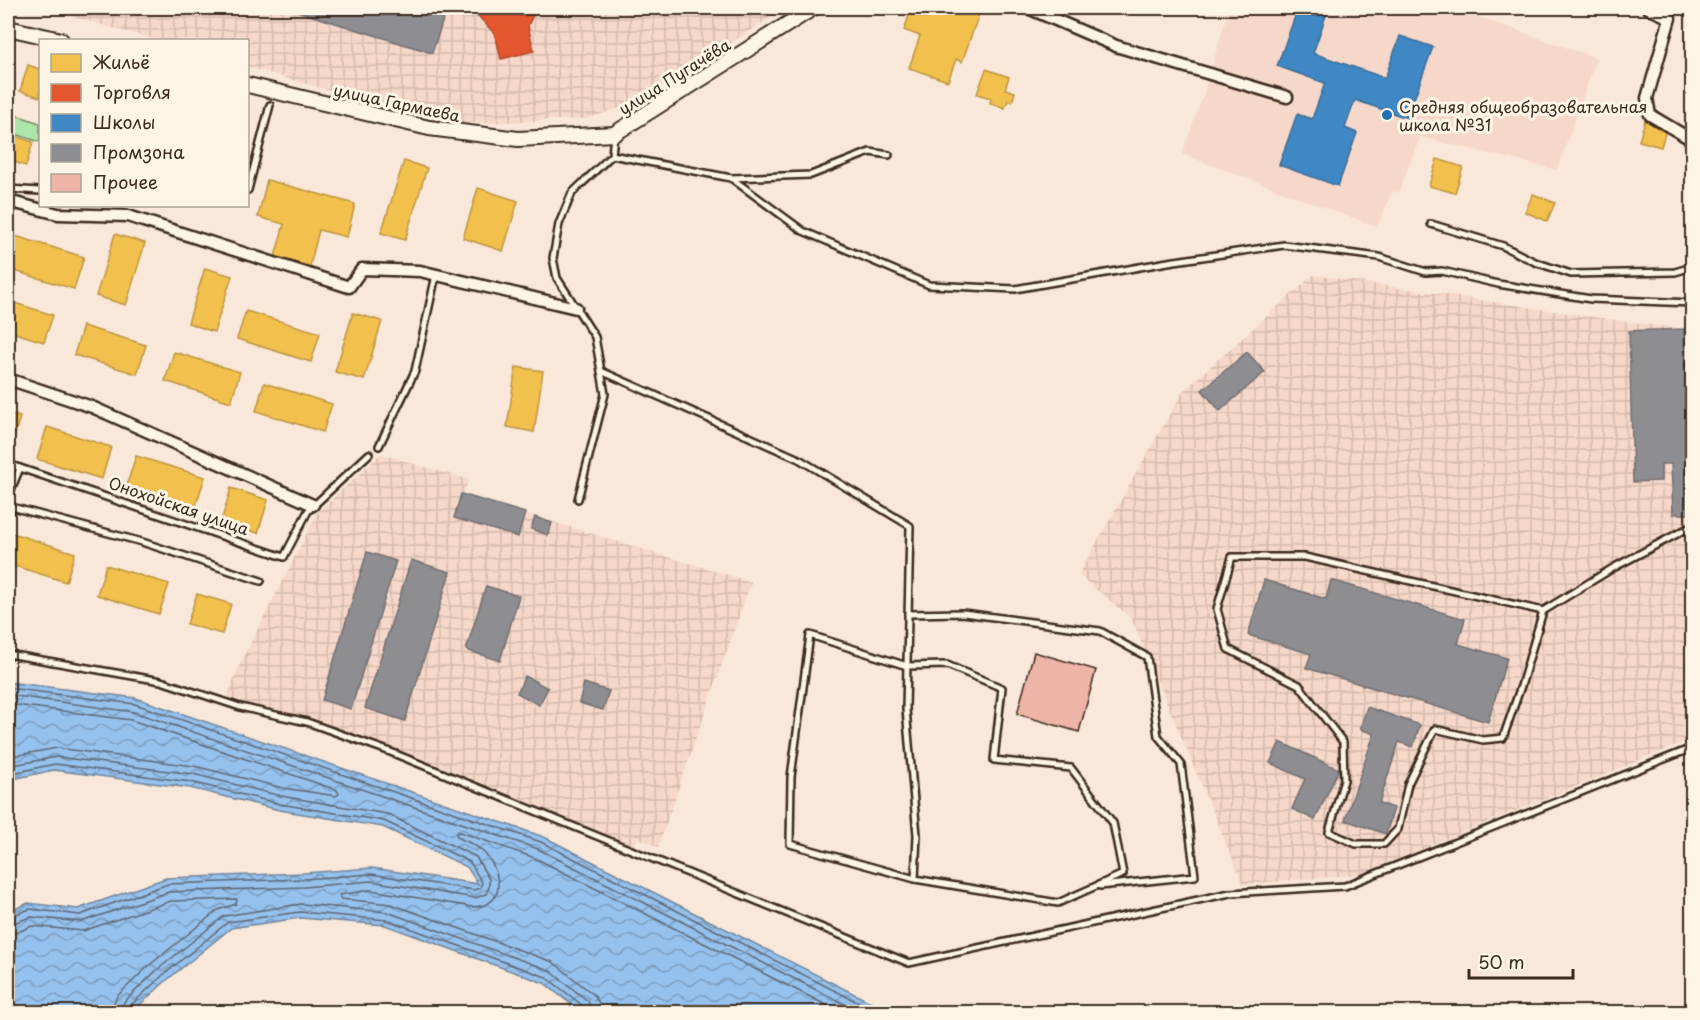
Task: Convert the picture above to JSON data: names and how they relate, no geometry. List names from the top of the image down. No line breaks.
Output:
{"streets":{"street":["улица Пугачёва","улица Гармаева"],"lane":["Онохойская улица"]},"crossings":[["улица Пугачёва","улица Гармаева"]],"places":["Средняя общеобразовательная школа №31"],"legend":["Жильё","Торговля","Школы","Промзона","Прочее"],"scale_bar":"50 m"}
